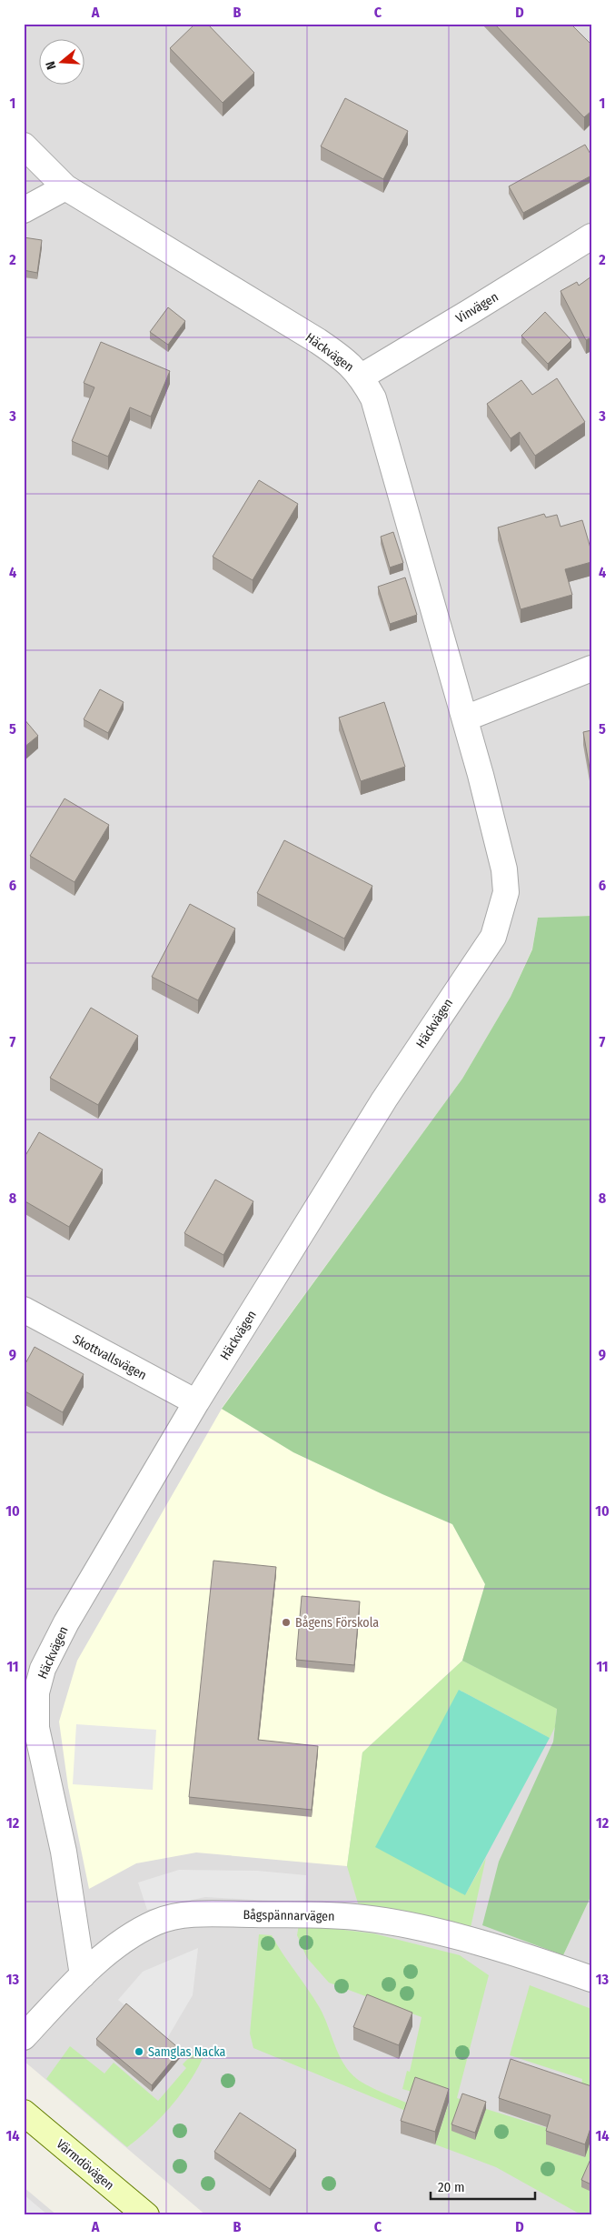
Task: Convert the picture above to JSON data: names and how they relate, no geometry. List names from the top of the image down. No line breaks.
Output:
{"streets":{"main road":["Värmdövägen"],"street":["Vinvägen","Häckvägen","Skottvallsvägen","Bågspännarvägen"]},"crossings":[["Vinvägen","Häckvägen"],["Häckvägen","Skottvallsvägen"],["Häckvägen","Bågspännarvägen"]],"places":["Bågens Förskola","Samglas Nacka"],"scale_bar":"20 m","north":"left","grid":{"columns":["A","B","C","D"],"rows":["1","2","3","4","5","6","7","8","9","10","11","12","13","14"]}}
